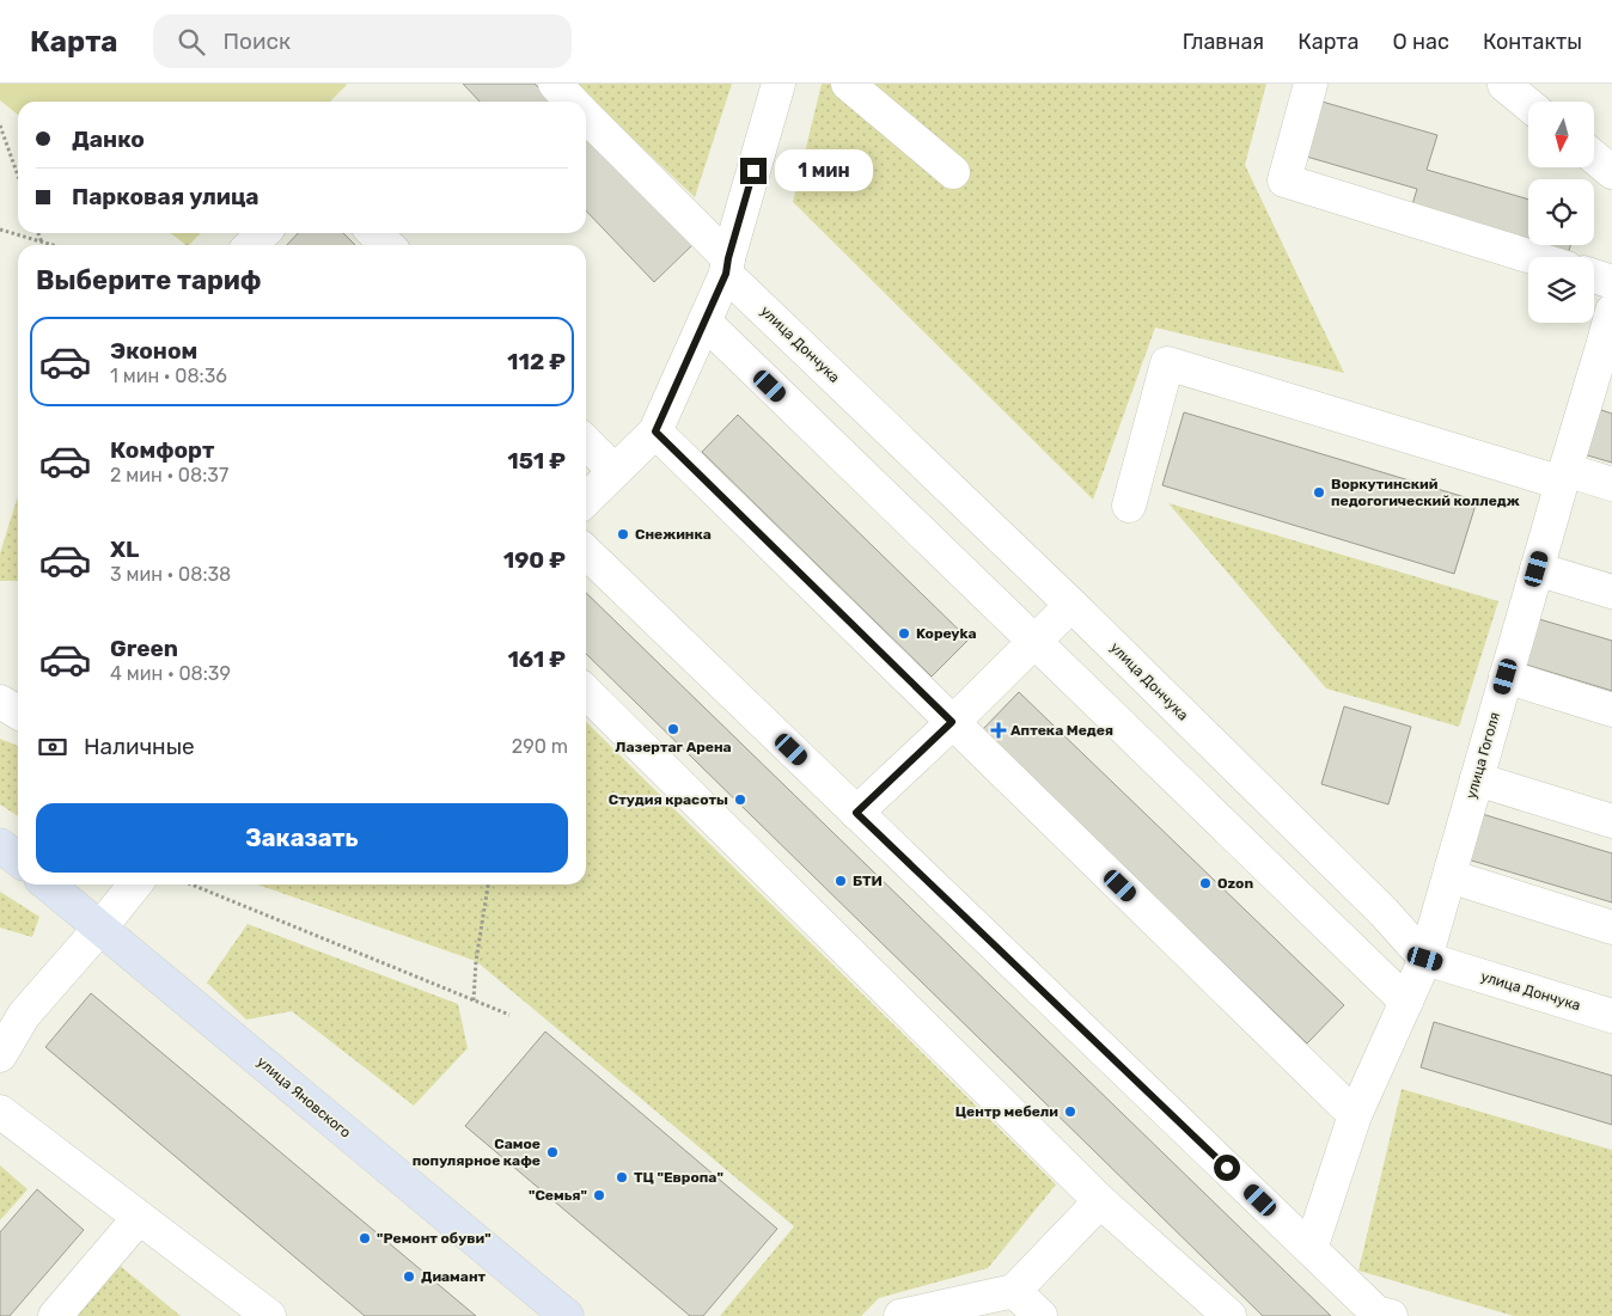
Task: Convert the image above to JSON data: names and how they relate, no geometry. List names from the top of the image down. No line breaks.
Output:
{"streets":{"main road":["улица Яновского"],"street":["улица Дончука","улица Гоголя"]},"crossings":[["улица Дончука","улица Гоголя"]],"places":{"other":["Воркутинский педогогический колледж","Снежинка","Kopeyka","Лазертаг Арена","Студия красоты","БТИ","Ozon","Центр мебели","Самое популярное кафе","ТЦ \"Европа\"","\"Семья\"","\"Ремонт обуви\"","Диамант"],"health":["Аптека Медея"]},"north":"bottom","page":{"header":"Карта","search":"Поиск","nav":["Главная","Карта","О нас","Контакты"],"banner":["Данко","Парковая улица"],"bubble":"1 мин","heading":"Выберите тариф","list":[{"name":"Эконом","note":"1 мин · 08:36","value":"112 ₽"},{"name":"Комфорт","note":"2 мин · 08:37","value":"151 ₽"},{"name":"XL","note":"3 мин · 08:38","value":"190 ₽"},{"name":"Green","note":"4 мин · 08:39","value":"161 ₽"}],"pay":["Наличные","290 m"],"buttons":"Заказать"}}
